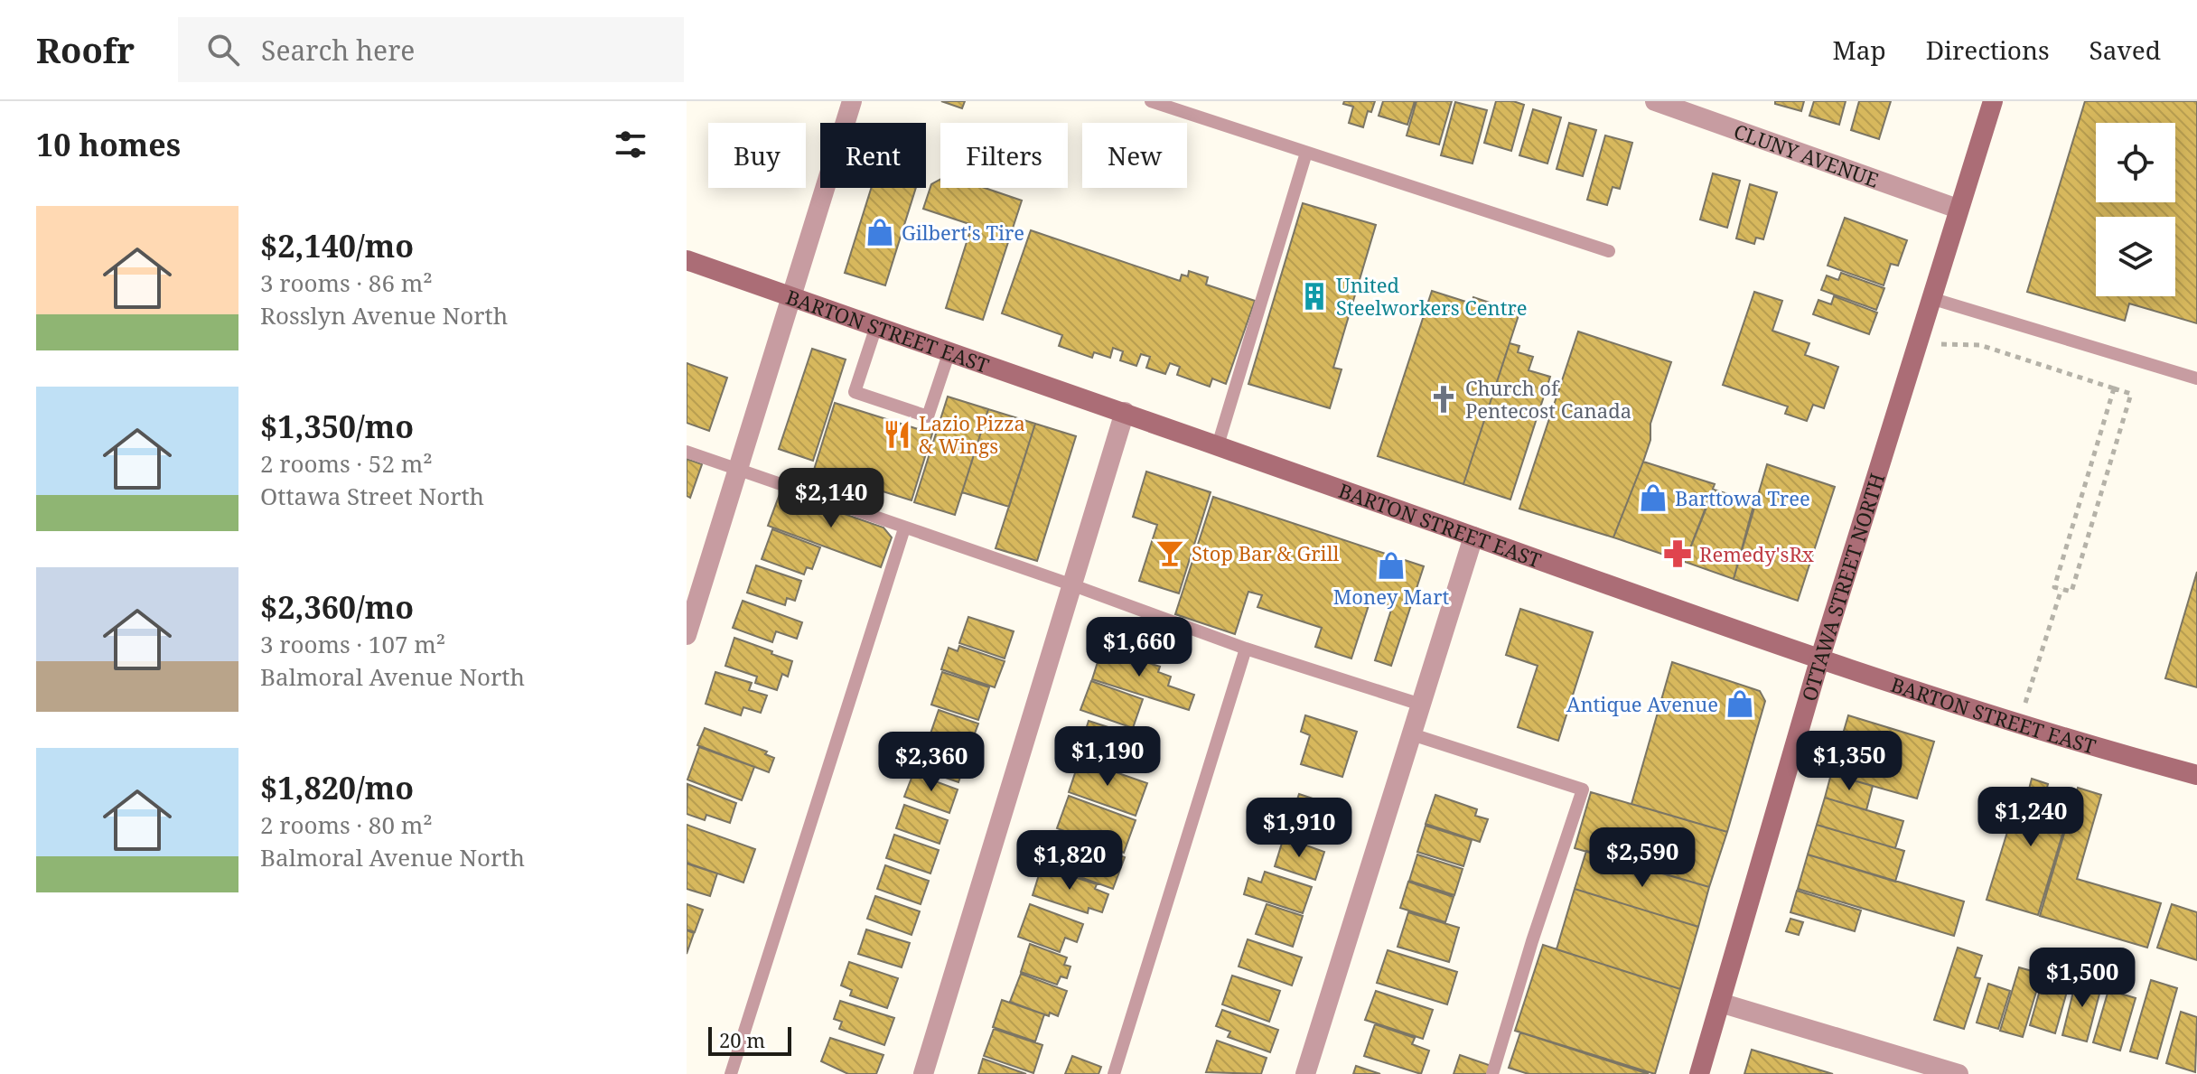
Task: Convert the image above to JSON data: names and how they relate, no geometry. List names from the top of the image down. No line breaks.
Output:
{"streets":{"main road":["BARTON STREET EAST","OTTAWA STREET NORTH"],"street":["CLUNY AVENUE"]},"crossings":[["CLUNY AVENUE","OTTAWA STREET NORTH"],["BARTON STREET EAST","OTTAWA STREET NORTH"]],"places":{"shop":["Gilbert's Tire","Barttowa Tree","Money Mart","Antique Avenue"],"building":["United Steelworkers Centre"],"church":["Church of Pentecost Canada"],"restaurant":["Lazio Pizza & Wings"],"bar":["Stop Bar & Grill"],"pharmacy":["Remedy'sRx"]},"scale_bar":"20 m","page":{"header":"Roofr","search":"Search here","nav":["Map","Directions","Saved"],"heading":"10 homes","chip":["Buy","Rent","Filters","New"],"list":[{"name":"$2,140/mo","note":"3 rooms · 86 m² · Rosslyn Avenue North"},{"name":"$1,350/mo","note":"2 rooms · 52 m² · Ottawa Street North"},{"name":"$2,360/mo","note":"3 rooms · 107 m² · Balmoral Avenue North"},{"name":"$1,820/mo","note":"2 rooms · 80 m² · Balmoral Avenue North"}],"price":["$2,140","$1,660","$1,190","$1,350","$2,360","$1,240","$1,910","$2,590","$1,820","$1,500"],"scale":"20 m"}}
